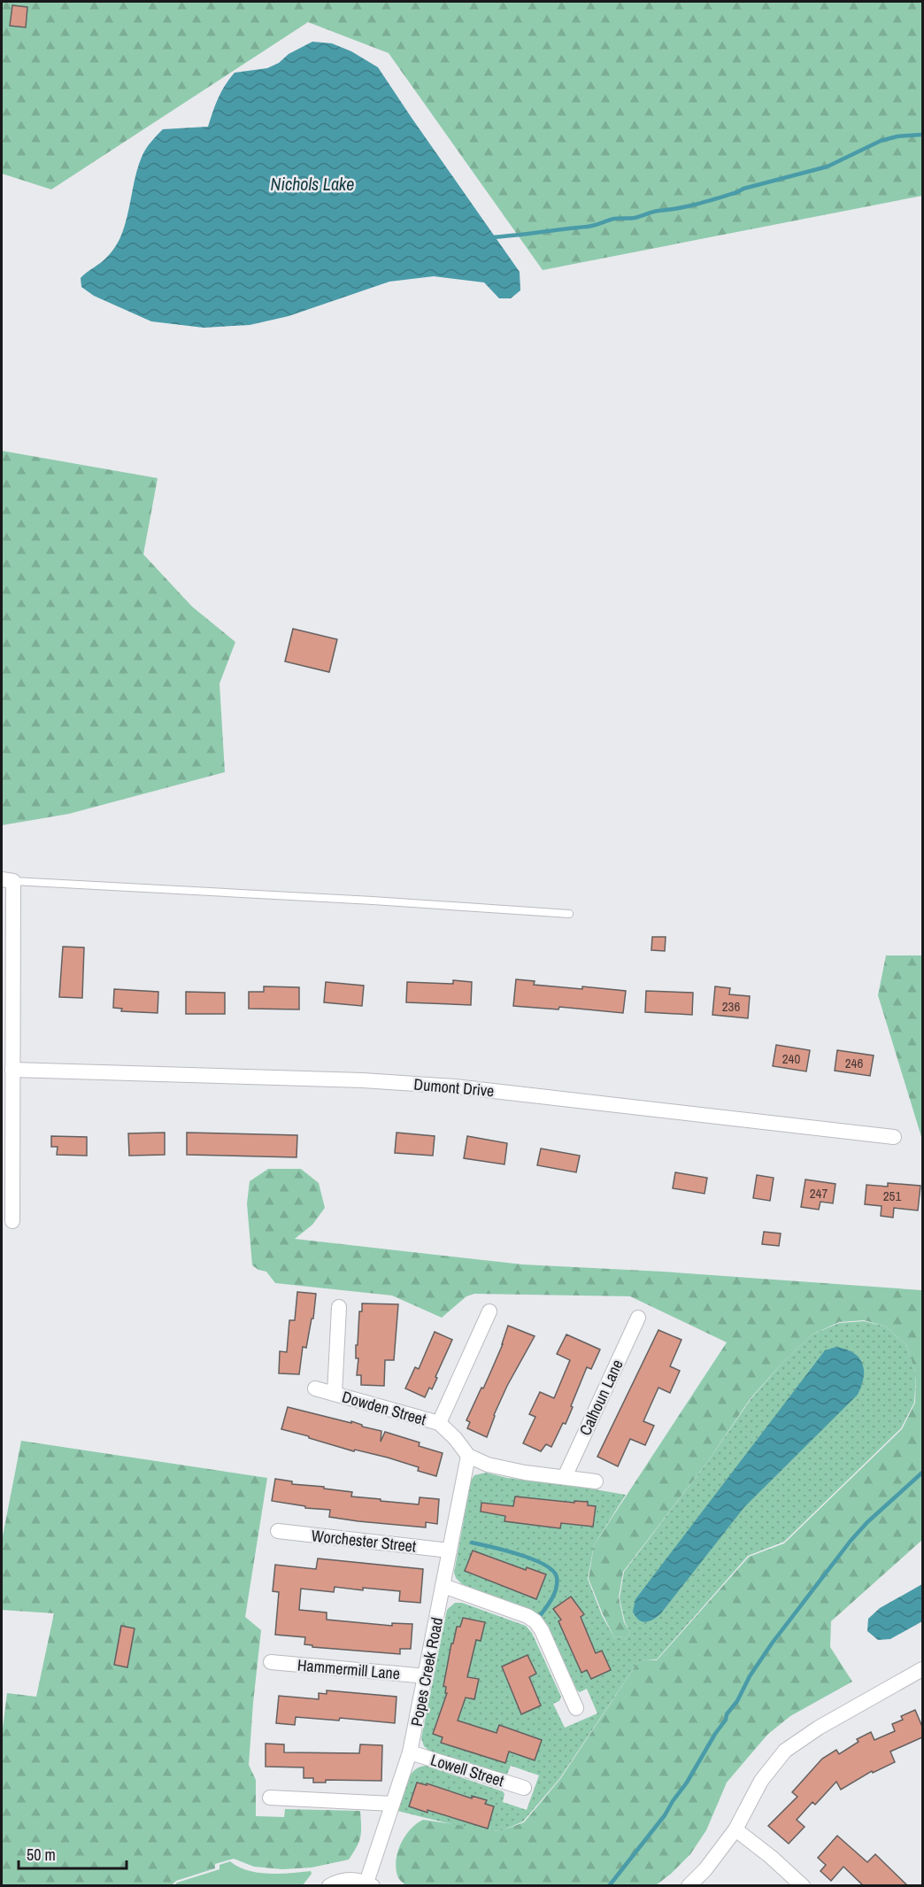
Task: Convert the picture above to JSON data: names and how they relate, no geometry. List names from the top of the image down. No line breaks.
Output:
{"streets":{"street":["Dumont Drive","Calhoun Lane","Dowden Street","Worchester Street","Hammermill Lane","Popes Creek Road","Lowell Street"]},"crossings":[["Calhoun Lane","Dowden Street"],["Dowden Street","Popes Creek Road"],["Worchester Street","Popes Creek Road"],["Hammermill Lane","Popes Creek Road"],["Popes Creek Road","Lowell Street"]],"water":["Nichols Lake"],"house_numbers":["236","240","246","247","251"],"scale_bar":"50 m"}
